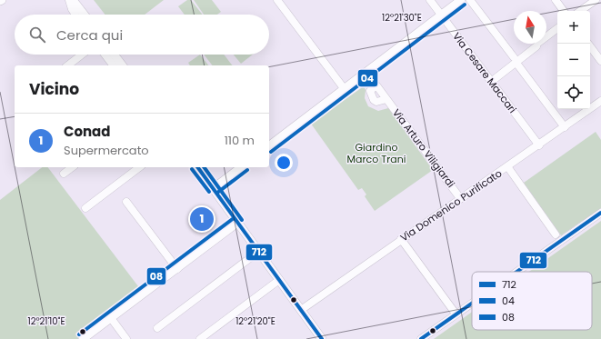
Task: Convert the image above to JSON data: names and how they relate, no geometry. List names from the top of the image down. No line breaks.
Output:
{"streets":{"street":["Via Cesare Maccari","Via Arturo Viligiardi","Via Domenico Purificato"]},"crossings":[["Via Cesare Maccari","Via Domenico Purificato"],["Via Arturo Viligiardi","Via Domenico Purificato"]],"parks":["Giardino Marco Trani"],"lines":["transit line 04","transit line 712","transit line 08"],"legend":["712","04","08"],"north":"top","page":{"map_buttons":["+","−"],"search":"Cerca qui","heading":"Vicino","list":[{"mark":"1","name":"Conad","note":"Supermercato","value":"110 m"}],"pins":"1"},"coordinates":["12°21'30\"E","12°21'10\"E","12°21'20\"E"]}
